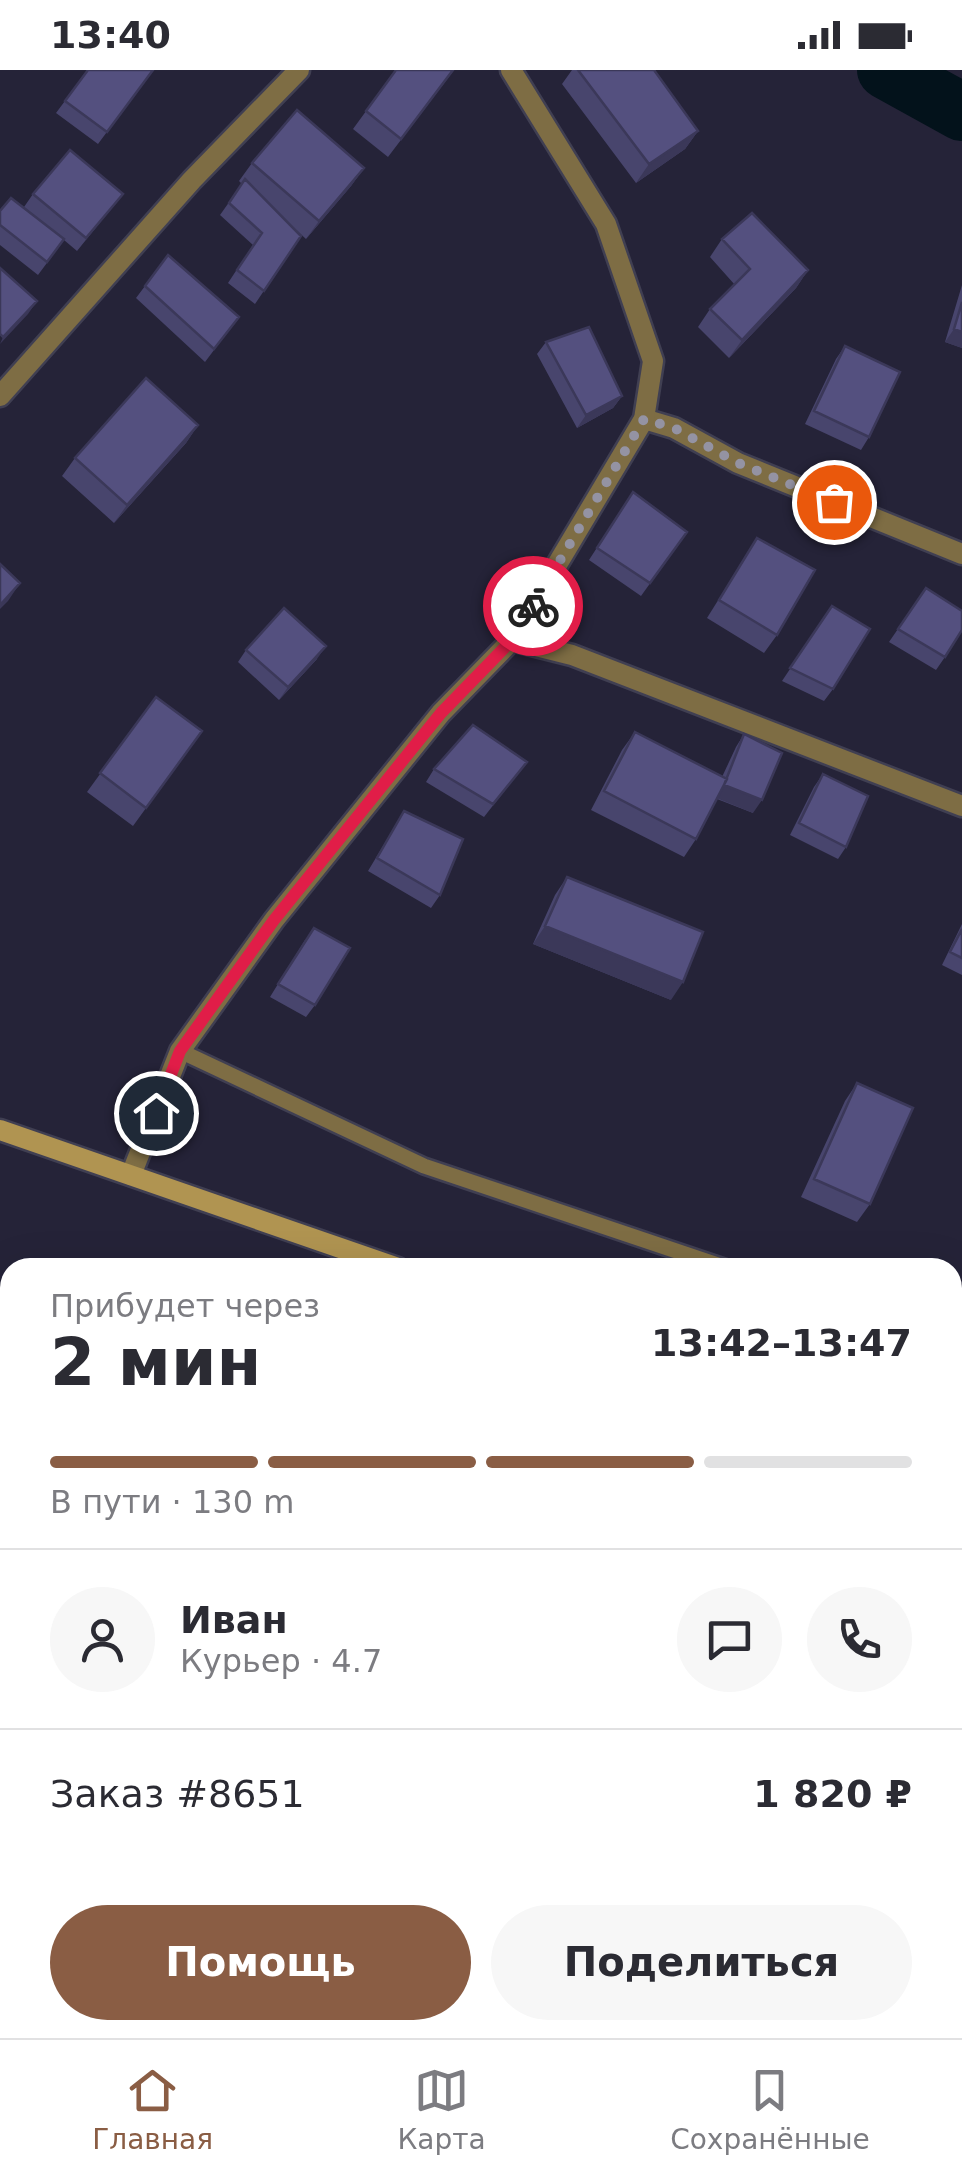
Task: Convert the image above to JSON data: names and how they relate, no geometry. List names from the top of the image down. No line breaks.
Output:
{"page":{"status":"13:40","heading":["2 мин","Прибудет через","13:42–13:47"],"panel":["Иван","Курьер · 4.7","Заказ #8651","1 820 ₽"],"bar":"В пути · 130 m","buttons":["Помощь","Поделиться"],"tabs":["Главная","Карта","Сохранённые"]}}
